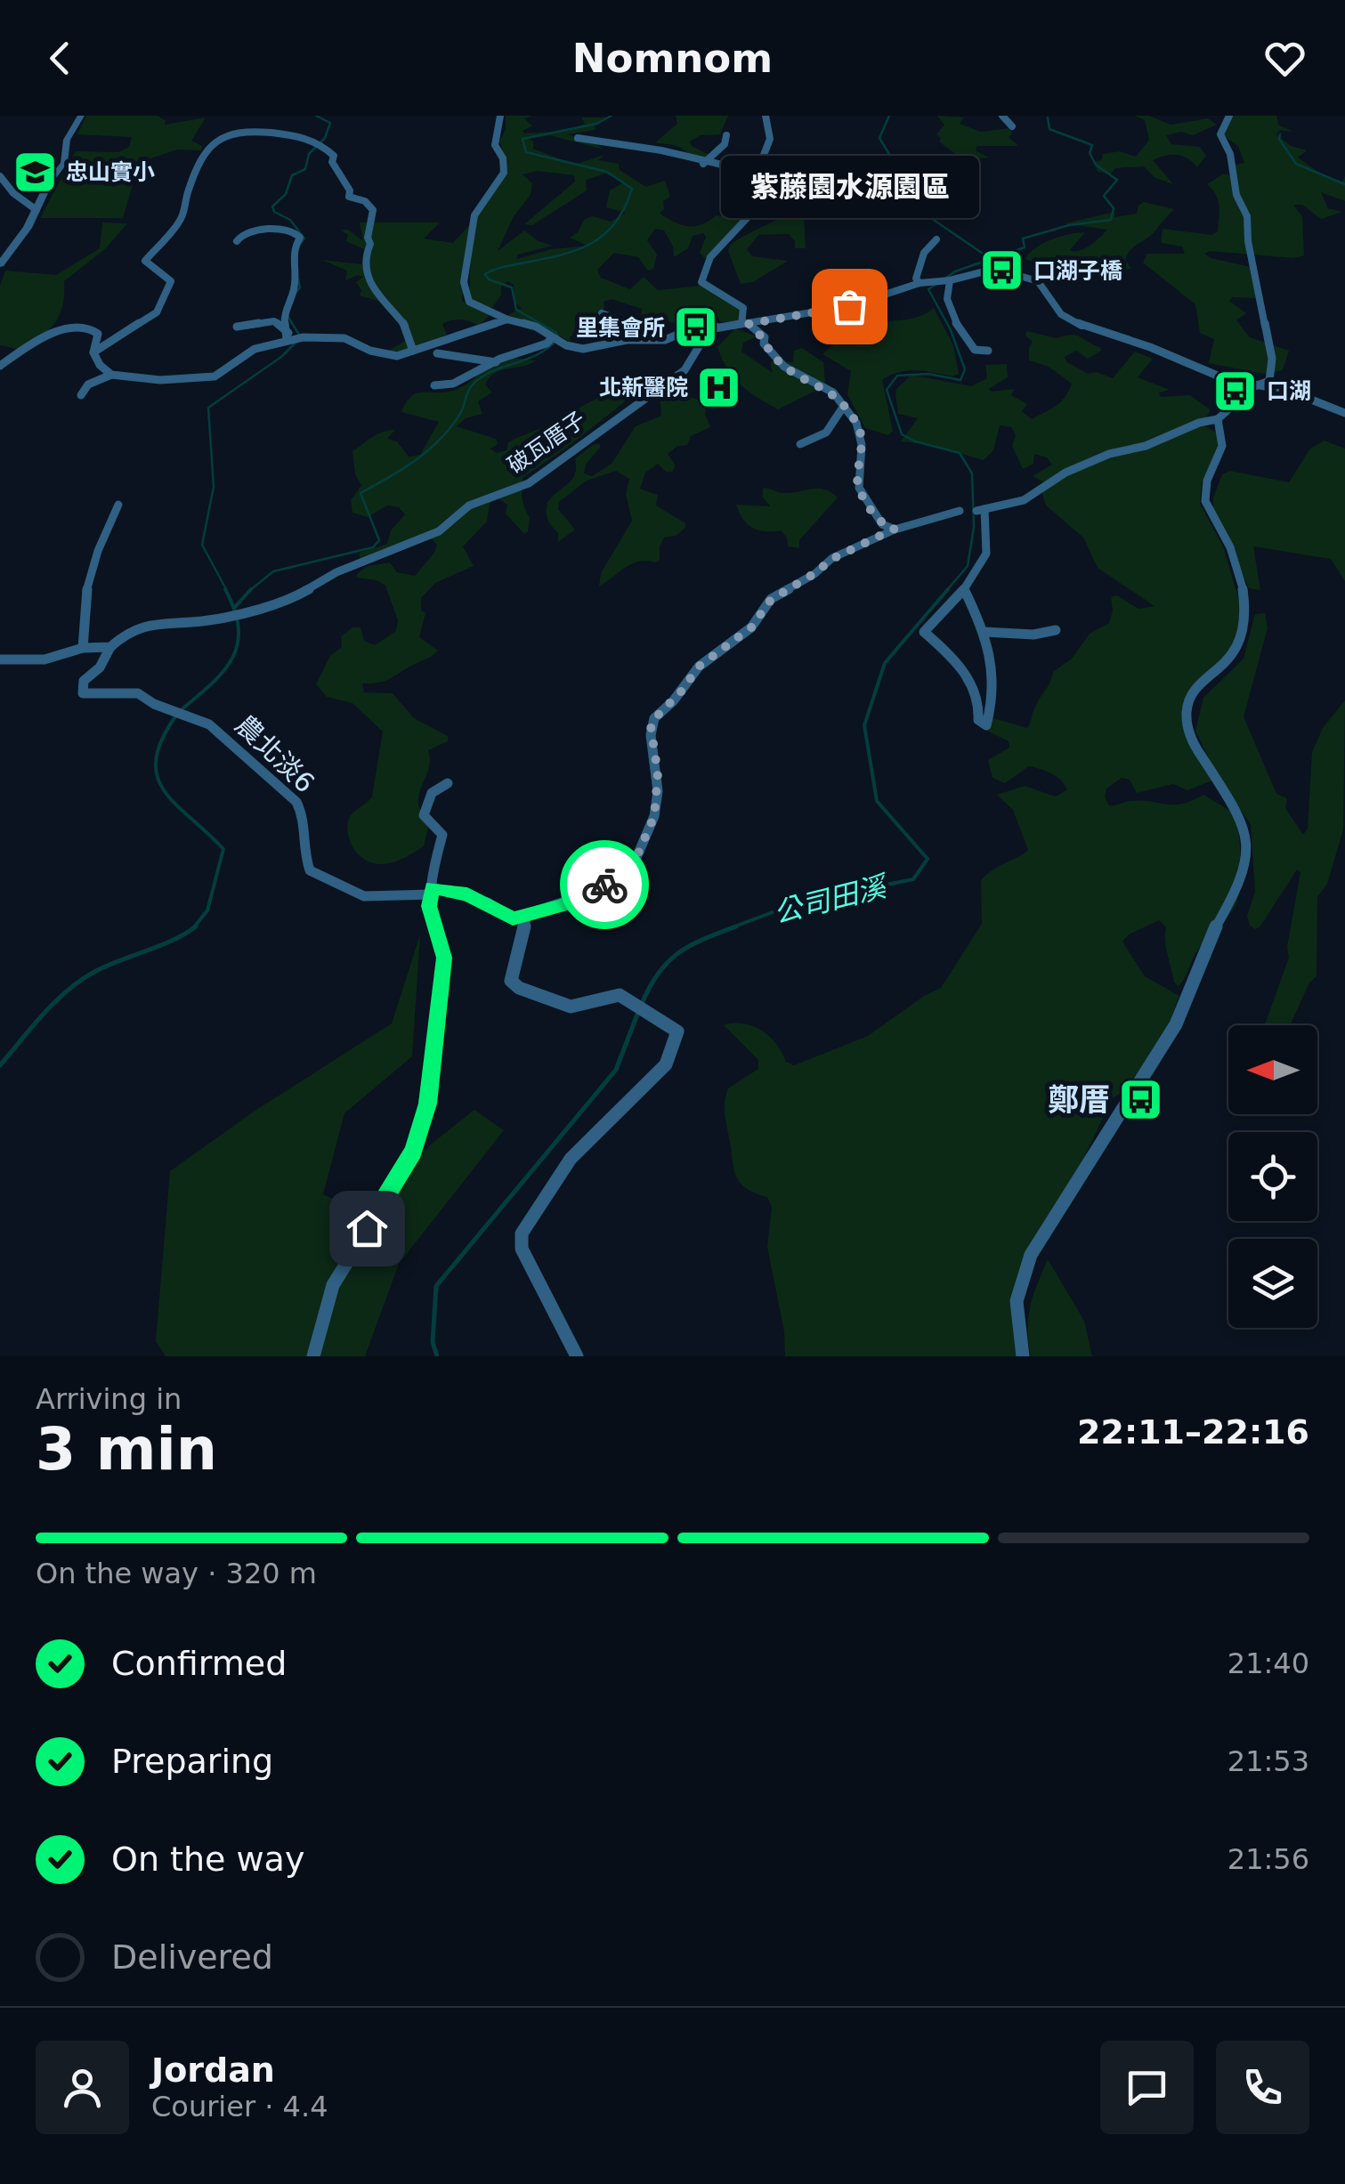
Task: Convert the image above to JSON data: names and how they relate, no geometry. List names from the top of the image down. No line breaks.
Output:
{"streets":{"street":["破瓦厝子","農北淡6"]},"crossings":[["破瓦厝子","農北淡6"]],"water":["公司田溪"],"places":{"school or university":["忠山實小"],"bus stop":["口湖子橋","里集會所","口湖","鄭厝"],"other":["紫藤園水源園區"],"hospital":["北新醫院"]},"north":"left","page":{"header":"Nomnom","bubble":"紫藤園水源園區","heading":["3 min","Arriving in","22:11–22:16"],"panel":["Jordan","Courier · 4.4"],"bar":"On the way · 320 m","list":[["Confirmed","21:40"],["Preparing","21:53"],["On the way","21:56"],"Delivered"]}}
